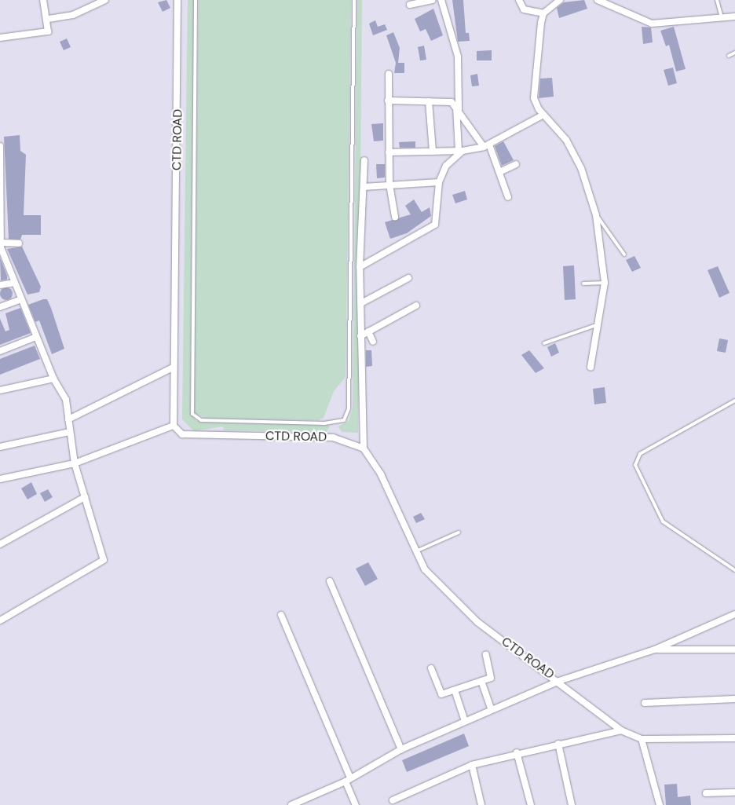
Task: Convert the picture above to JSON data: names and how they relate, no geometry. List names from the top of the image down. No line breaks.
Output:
{"streets":{"street":["CTD ROAD"]}}
